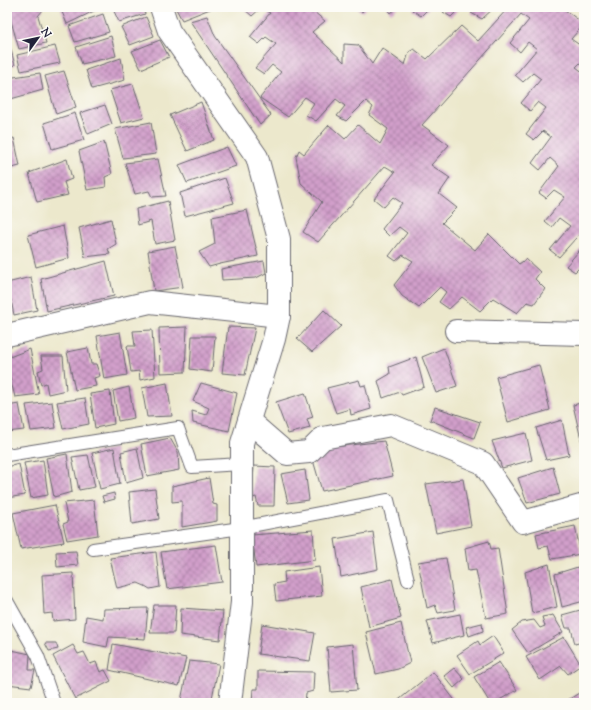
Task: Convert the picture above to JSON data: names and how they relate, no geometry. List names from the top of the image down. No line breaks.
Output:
{"north":"top right"}
